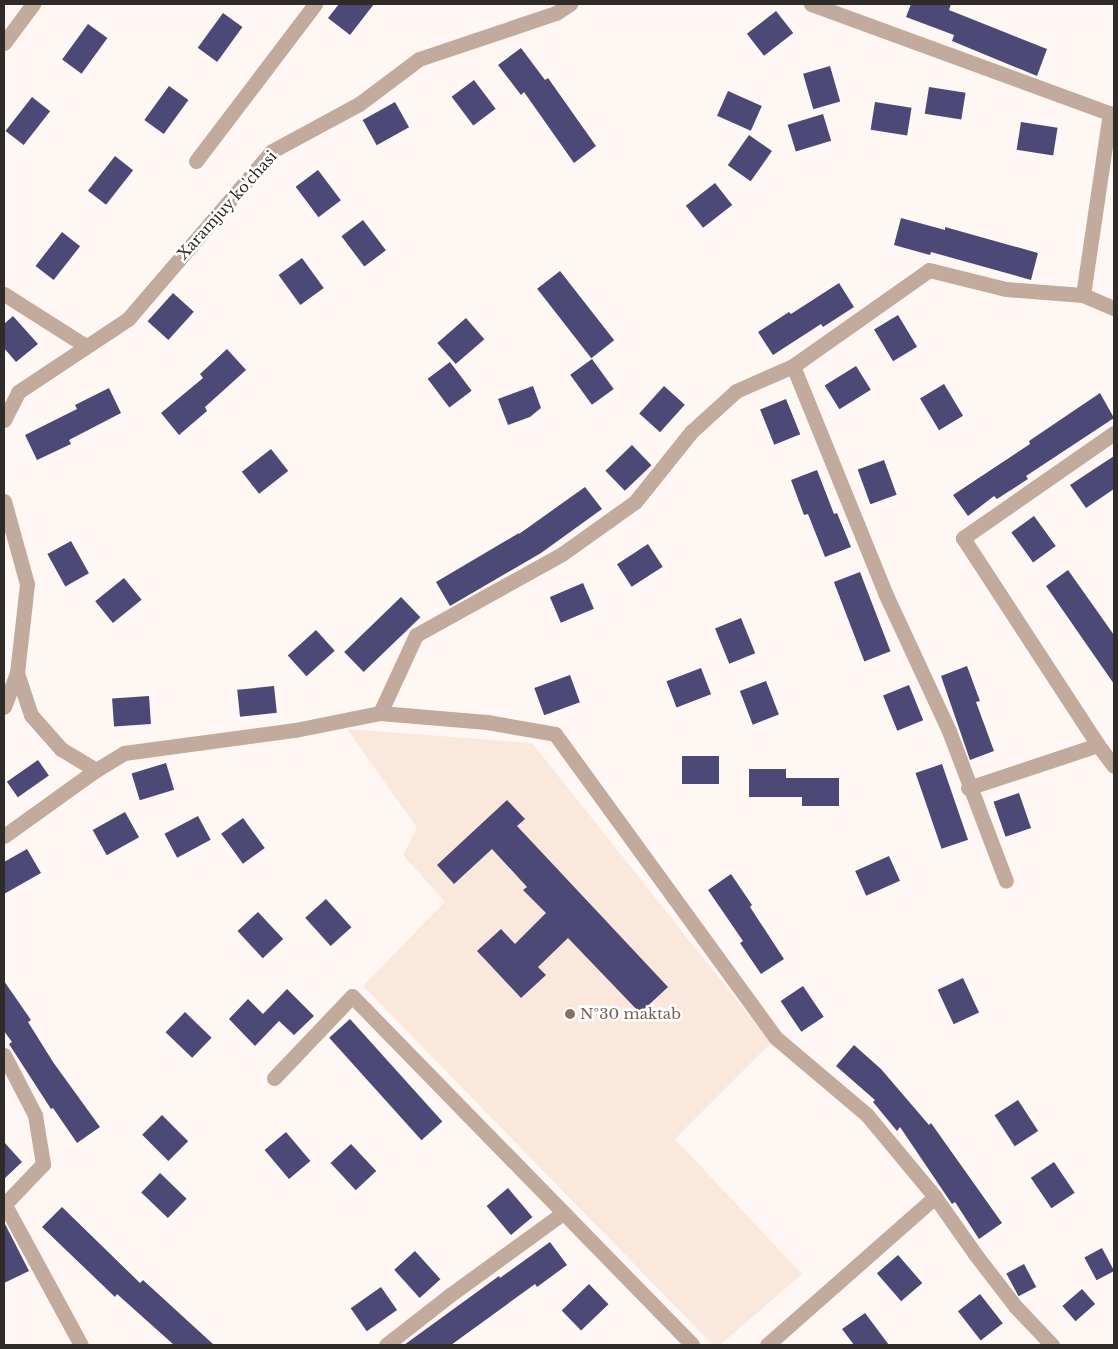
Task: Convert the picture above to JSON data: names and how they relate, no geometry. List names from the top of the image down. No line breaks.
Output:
{"streets":{"street":["Xaramjuy ko'chasi"]},"places":["№30 maktab"]}
